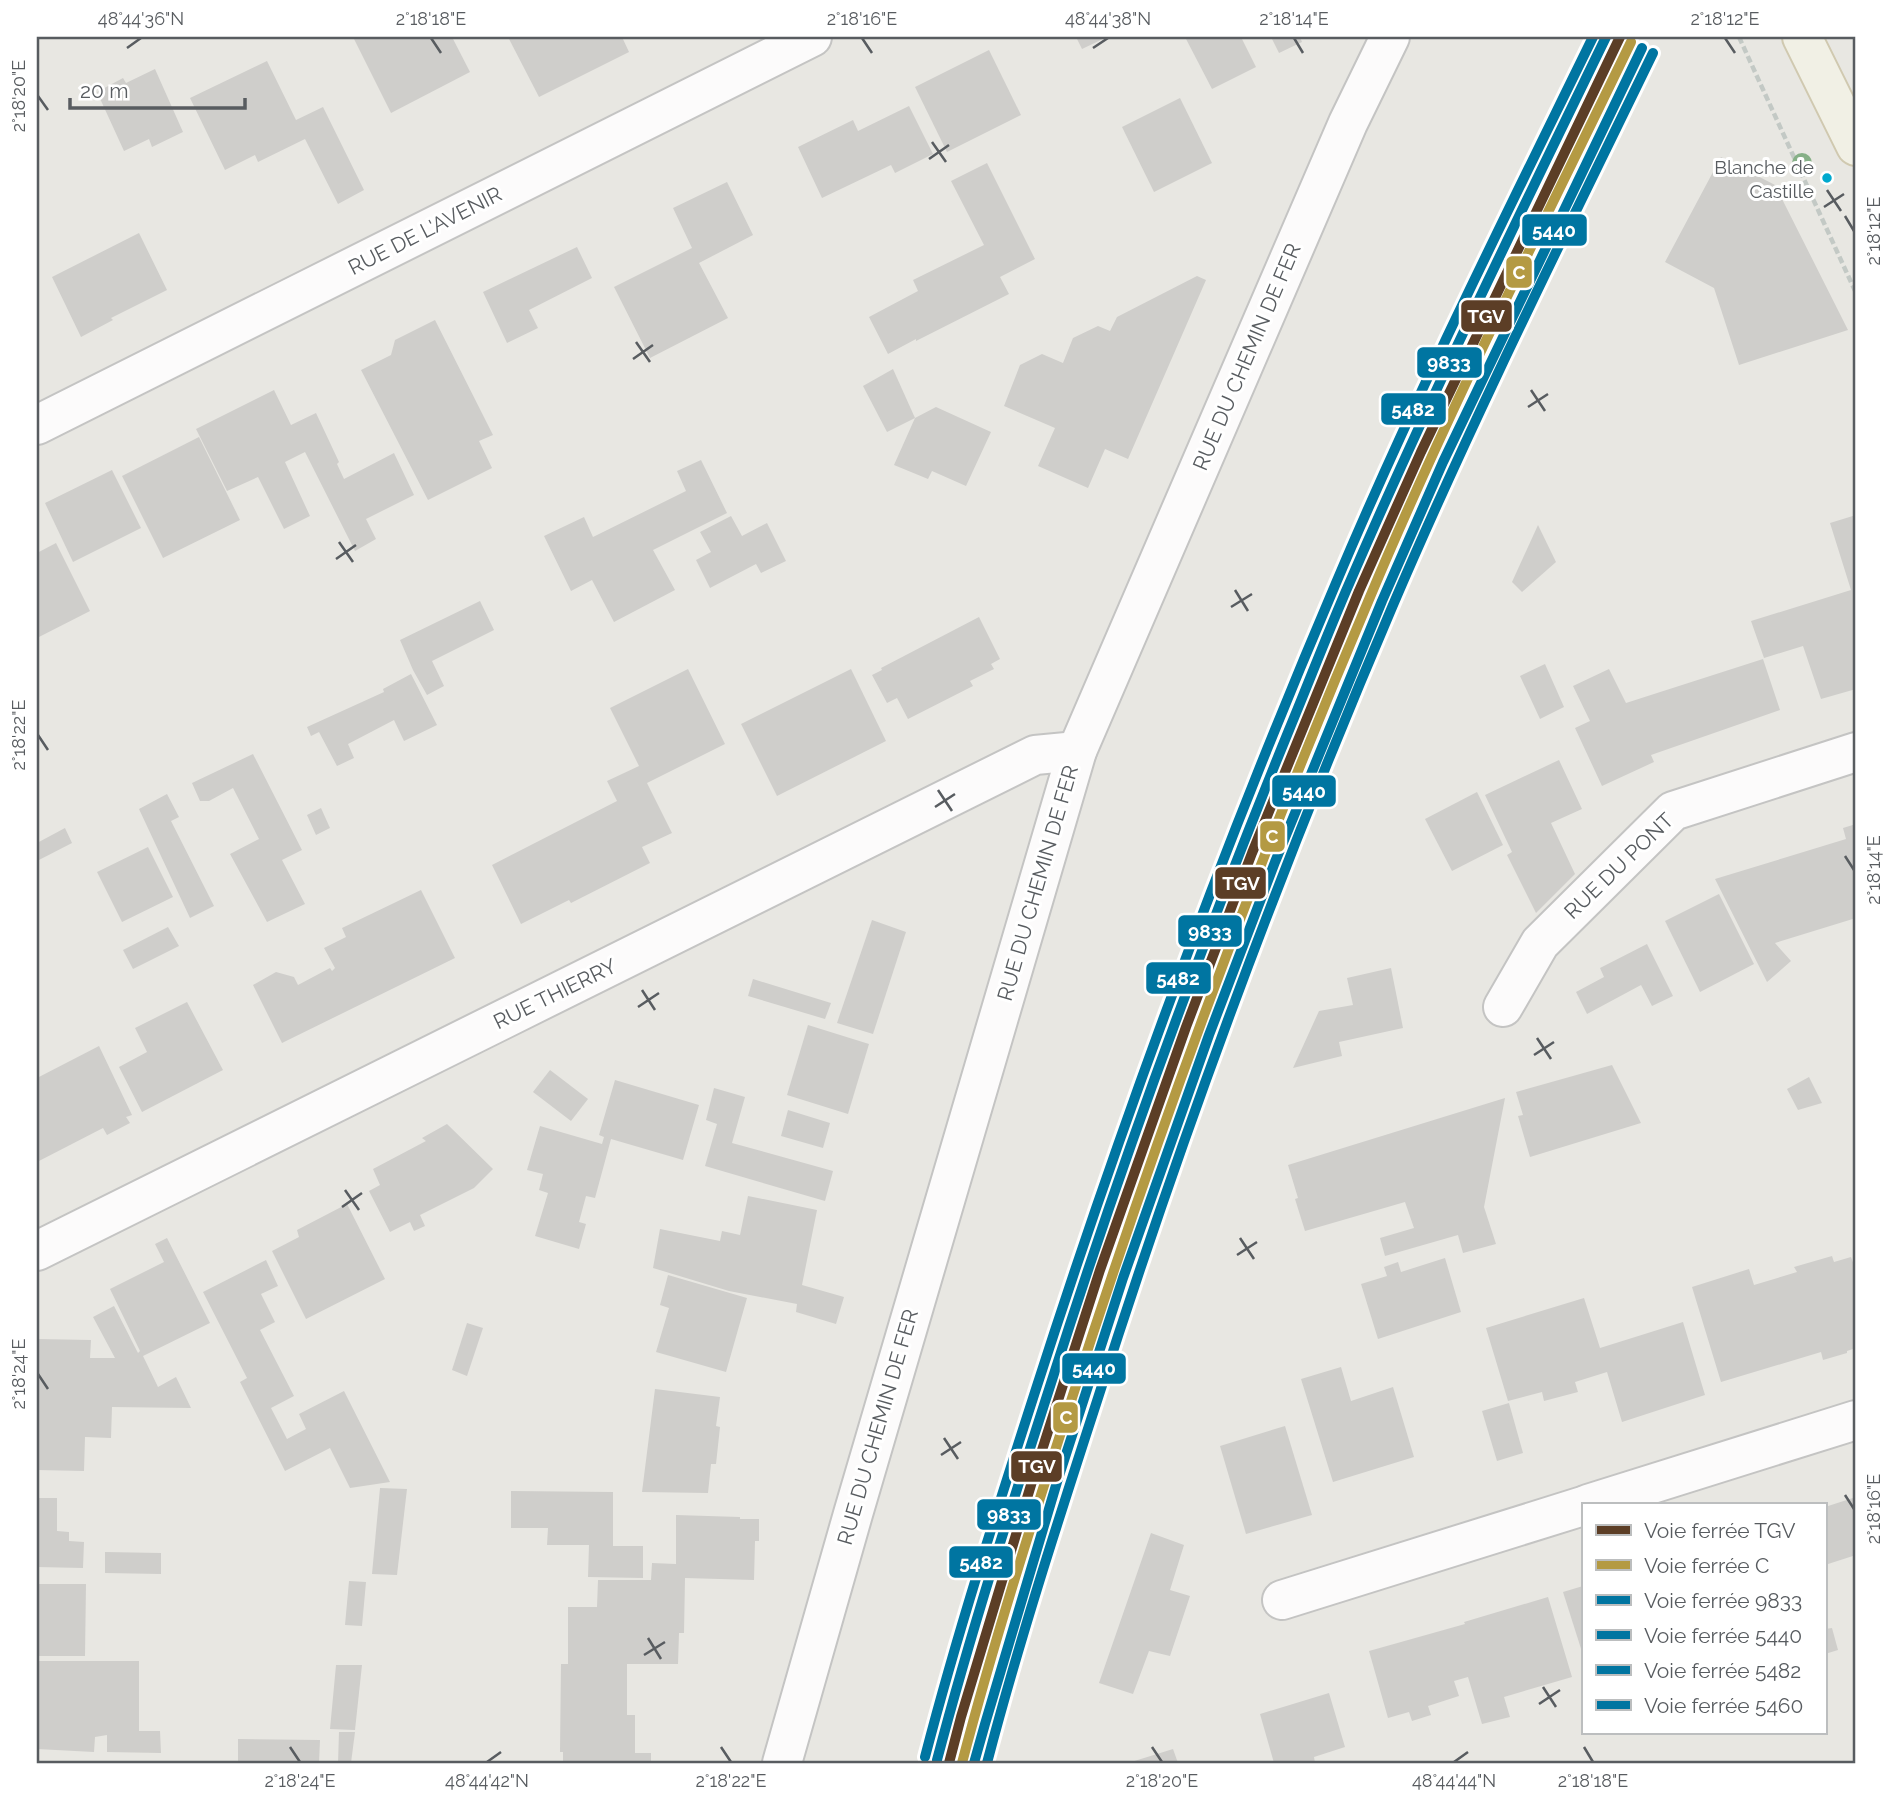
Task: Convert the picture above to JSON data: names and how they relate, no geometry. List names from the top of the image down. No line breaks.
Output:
{"streets":{"street":["RUE DE L'AVENIR","RUE DU CHEMIN DE FER","RUE DU PONT","RUE THIERRY"]},"crossings":[["RUE DU CHEMIN DE FER","RUE THIERRY"]],"places":["Blanche de Castille"],"lines":["rail line TGV","rail line 9833","rail line 5482","rail line C","rail line 5440","rail line 5460"],"legend":["Voie ferrée TGV","Voie ferrée C","Voie ferrée 9833","Voie ferrée 5440","Voie ferrée 5482","Voie ferrée 5460"],"scale_bar":"20 m","coordinates":["48°44'36\"N","2°18'18\"E","2°18'16\"E","48°44'38\"N","2°18'14\"E","2°18'12\"E","2°18'20\"E","2°18'22\"E","2°18'24\"E","48°44'42\"N","48°44'44\"N"]}
